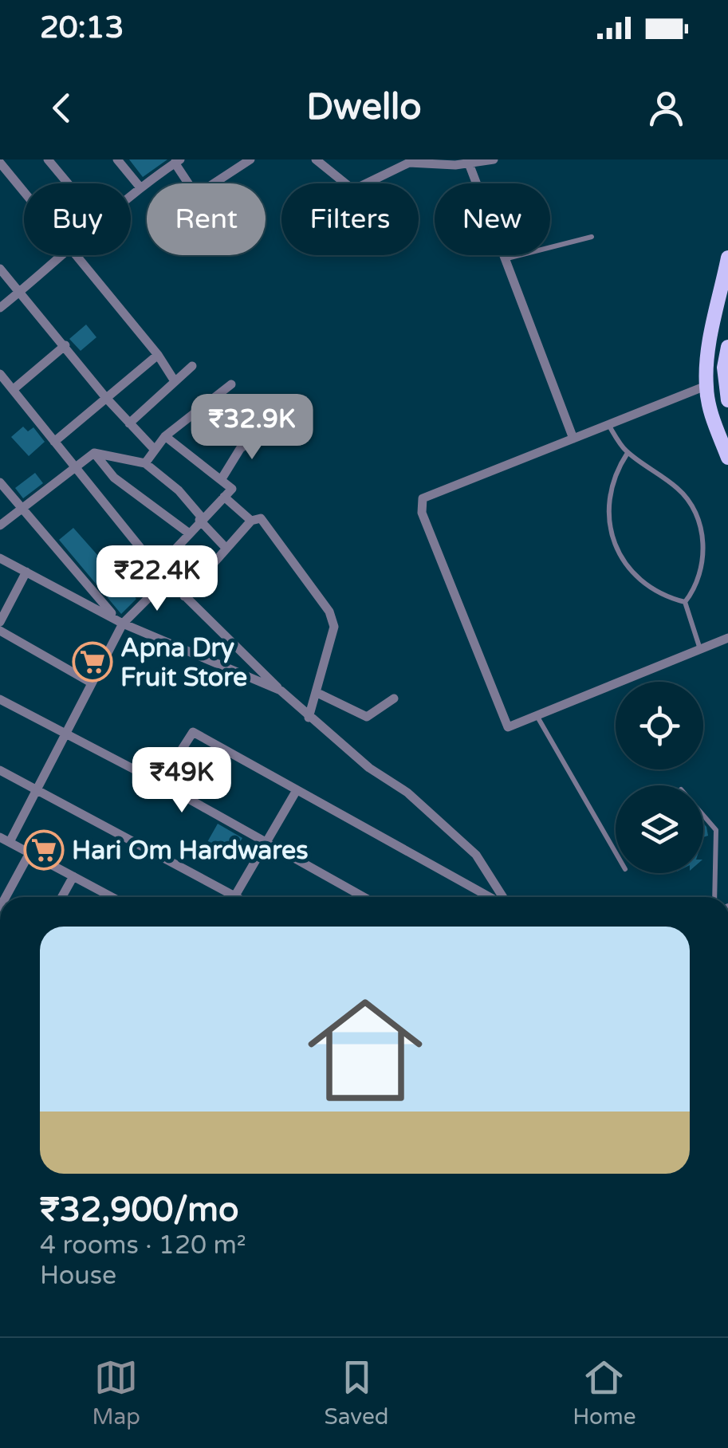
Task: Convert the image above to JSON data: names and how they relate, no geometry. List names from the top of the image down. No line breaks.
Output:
{"places":{"supermarket":["Apna Dry Fruit Store","Hari Om Hardwares"]},"page":{"status":"20:13","header":"Dwello","chip":["Buy","Rent","Filters","New"],"price":["₹32.9K","₹22.4K","₹49K"],"list":[{"name":"₹32,900/mo","note":"4 rooms · 120 m² · House"}],"tabs":["Map","Saved","Home"]}}
